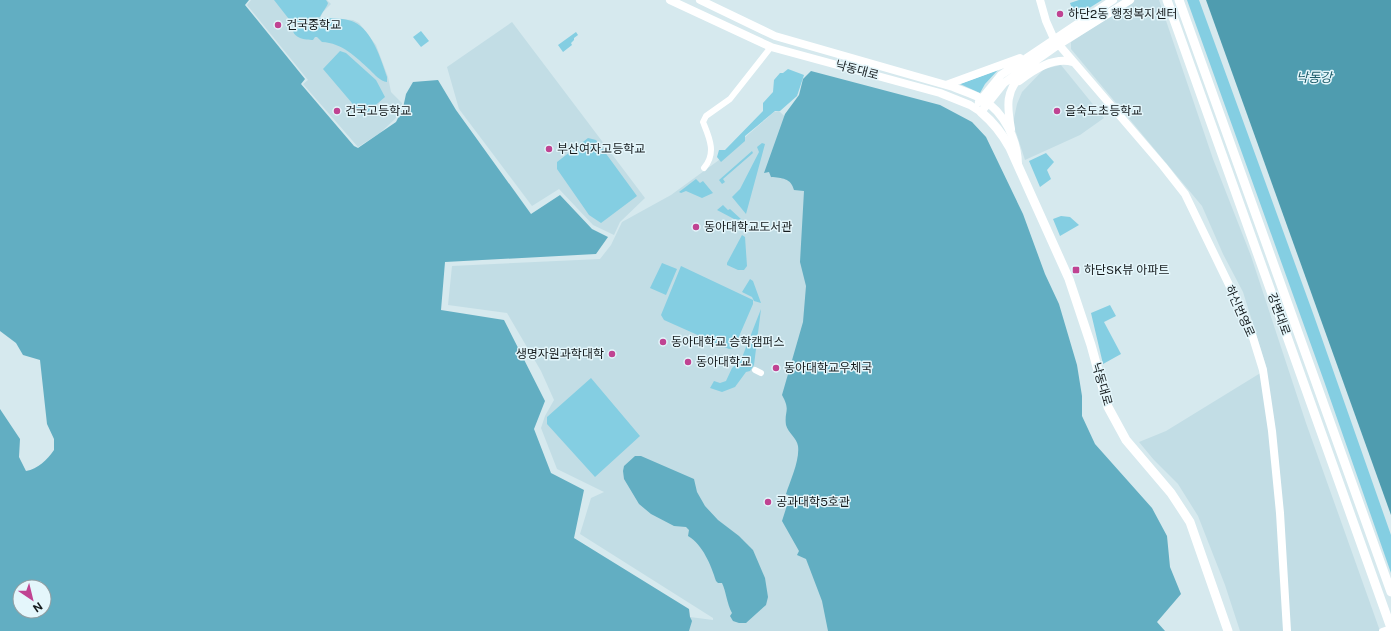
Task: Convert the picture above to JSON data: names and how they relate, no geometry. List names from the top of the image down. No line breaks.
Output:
{"streets":{"main road":["낙동대로","강변대로"],"street":["하신번영로"]},"water":["낙동강"],"places":{"other":["하단2동 행정복지센터","건국중학교","건국고등학교","을숙도초등학교","부산여자고등학교","동아대학교도서관","동아대학교 승학캠퍼스","생명자원과학대학","동아대학교","동아대학교우체국","공과대학5호관"],"transit":["하단SK뷰 아파트"]},"north":"bottom right"}
